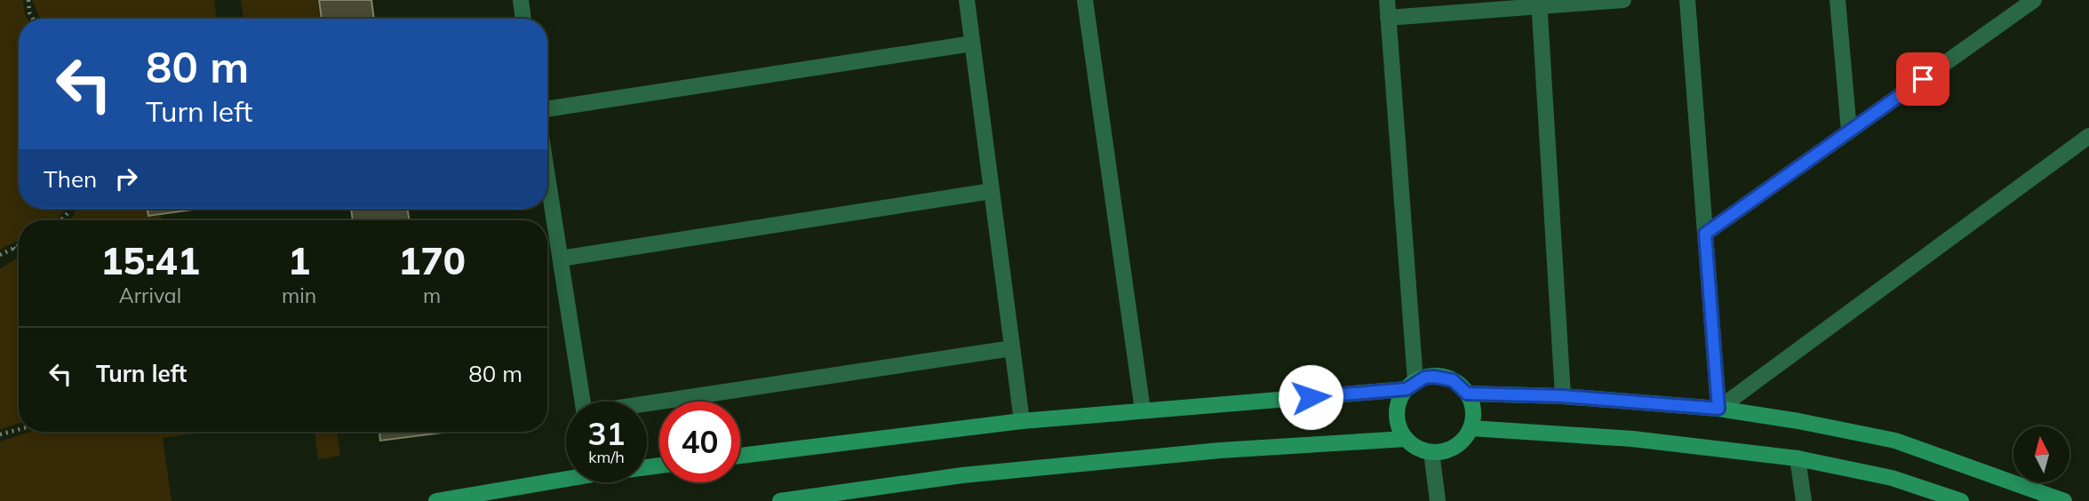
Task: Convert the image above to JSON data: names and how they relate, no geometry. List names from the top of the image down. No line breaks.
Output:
{"north":"top","page":{"turn":["80 m","Turn left"],"then":"Then","eta":["15:41","Arrival","1","min","170","m"],"list":[{"name":"Turn left","value":"80 m"}],"speed":"31 km/h","limit":"40"}}
